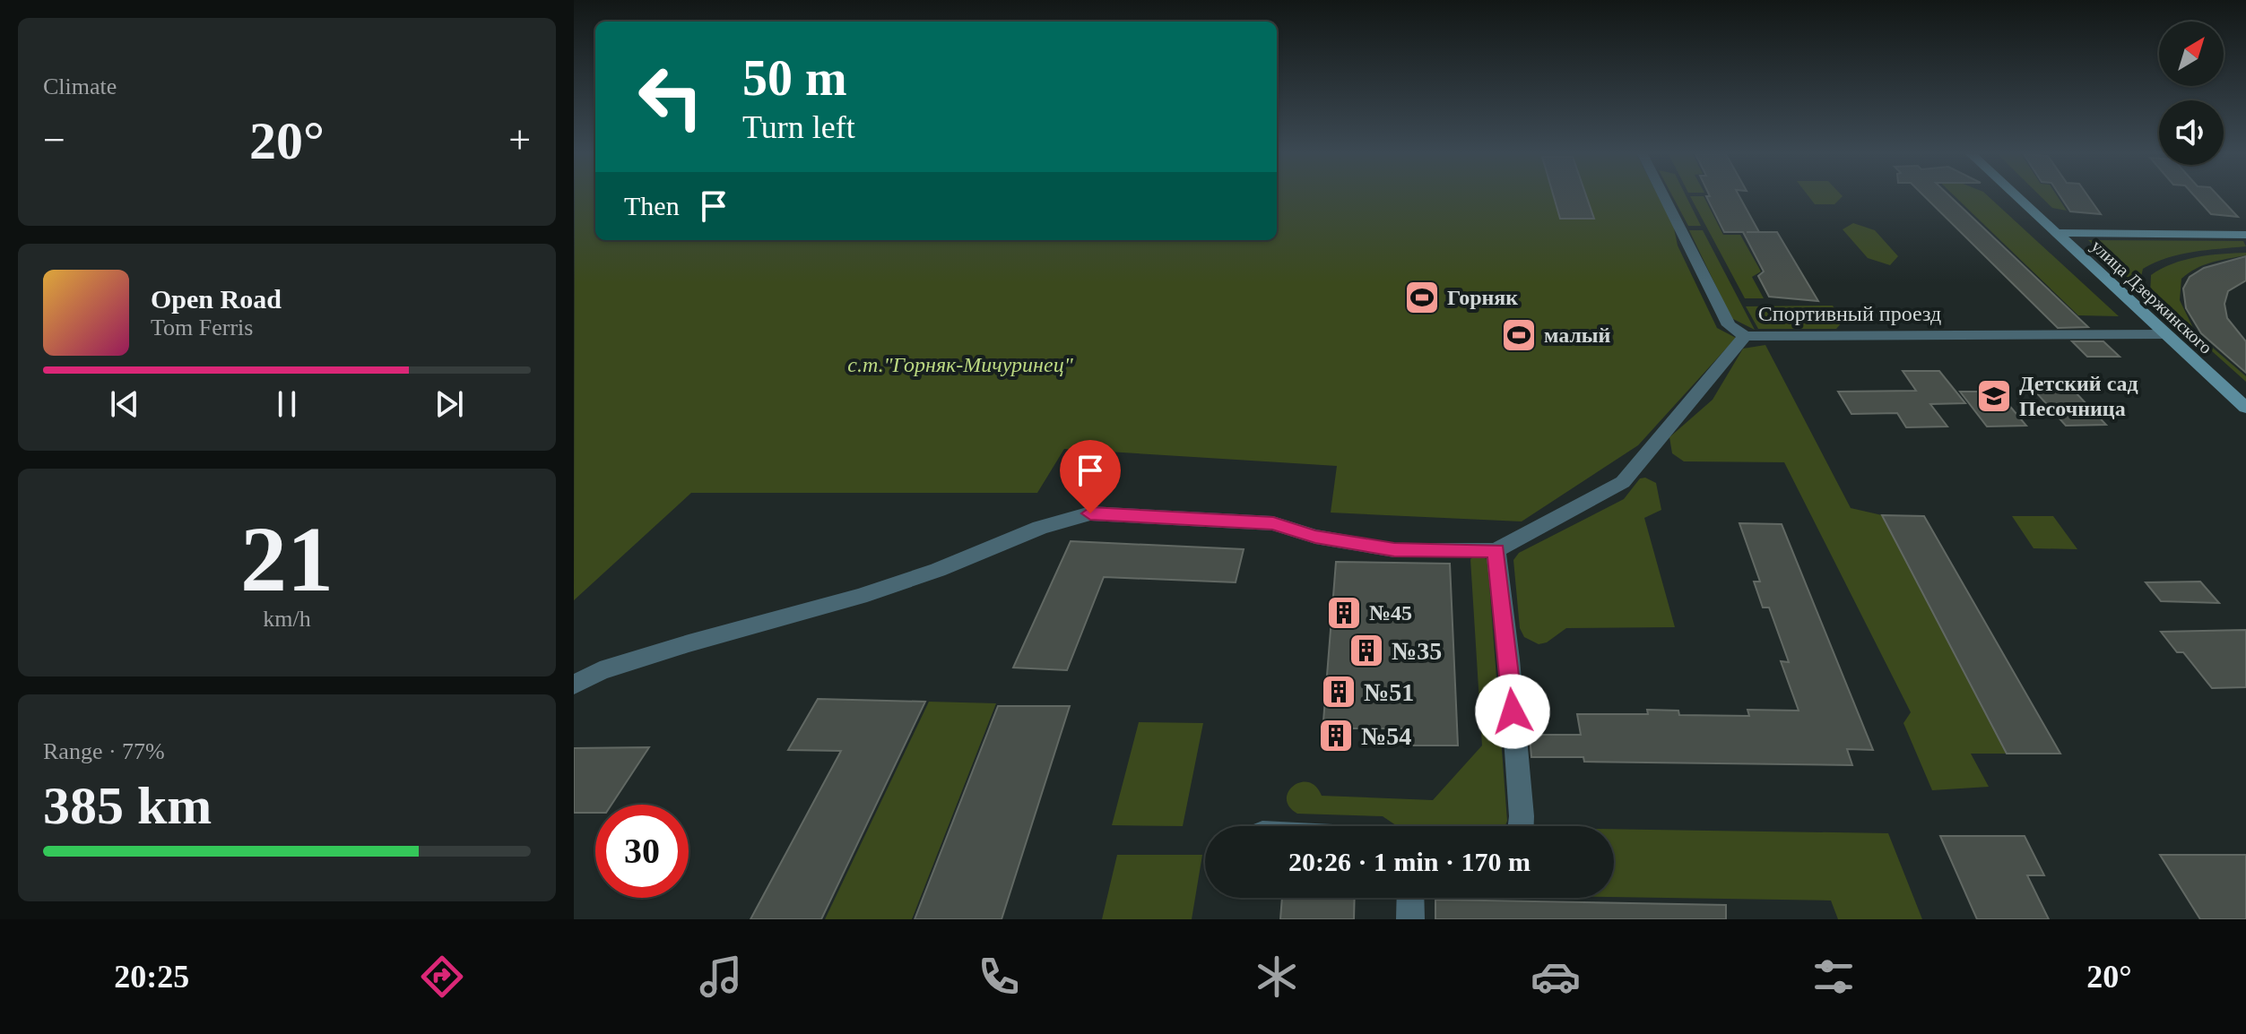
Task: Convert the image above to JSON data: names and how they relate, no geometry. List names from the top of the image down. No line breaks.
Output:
{"streets":{"main road":["улица Дзержинского"],"street":["Спортивный проезд"]},"crossings":[["улица Дзержинского","Спортивный проезд"]],"parks":["с.т.\"Горняк-Мичуринец\""],"places":{"sports":["Горняк","малый"],"school or university":["Детский сад Песочница"],"building":["№45","№35","№51","№54"]},"north":"top right","page":{"tile":["Climate",["21","km/h"],["Range · 77%","385 km"]],"turn":["50 m","Turn left"],"heat":["−","20°","+"],"then":"Then","song":["Open Road","Tom Ferris"],"limit":"30","trip":"20:26 · 1 min · 170 m","tabs":["20:25","20°"]}}
